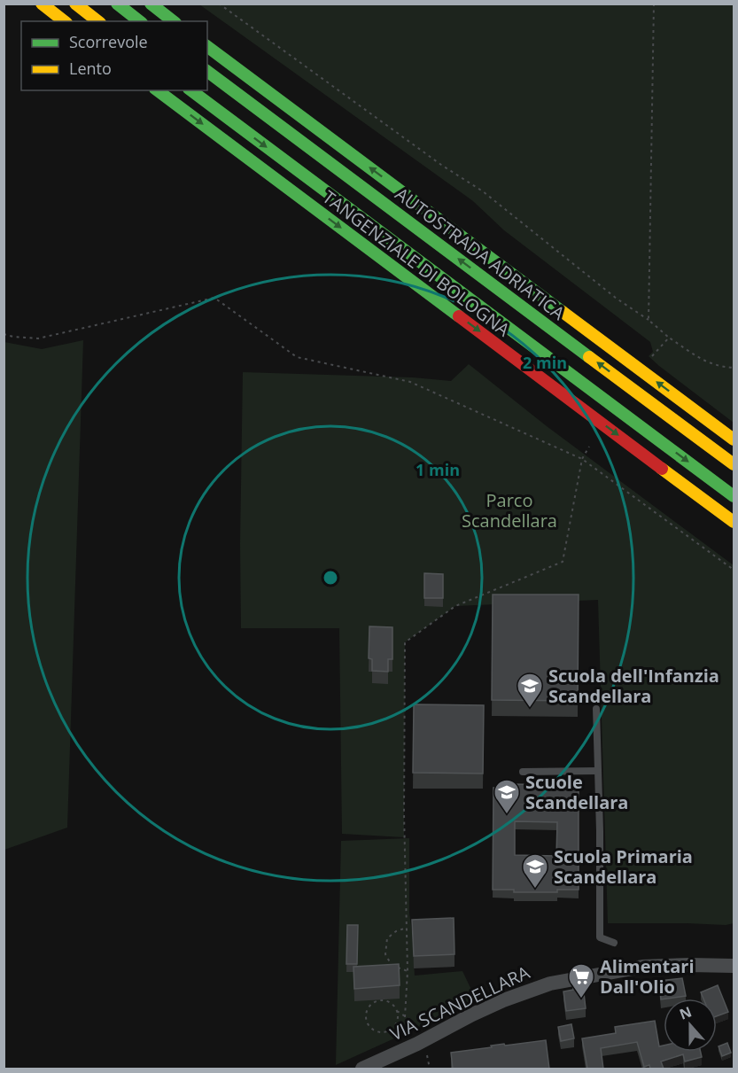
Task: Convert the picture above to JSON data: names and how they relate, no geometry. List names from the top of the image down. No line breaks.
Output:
{"streets":{"highway":["AUTOSTRADA ADRIATICA","TANGENZIALE DI BOLOGNA"],"street":["VIA SCANDELLARA"]},"parks":["Parco Scandellara"],"places":{"school or university":["Scuola dell'Infanzia Scandellara","Scuole Scandellara","Scuola Primaria Scandellara"],"supermarket":["Alimentari Dall'Olio"]},"legend":["Scorrevole","Lento"],"north":"top","rings":["2 min","1 min"]}
